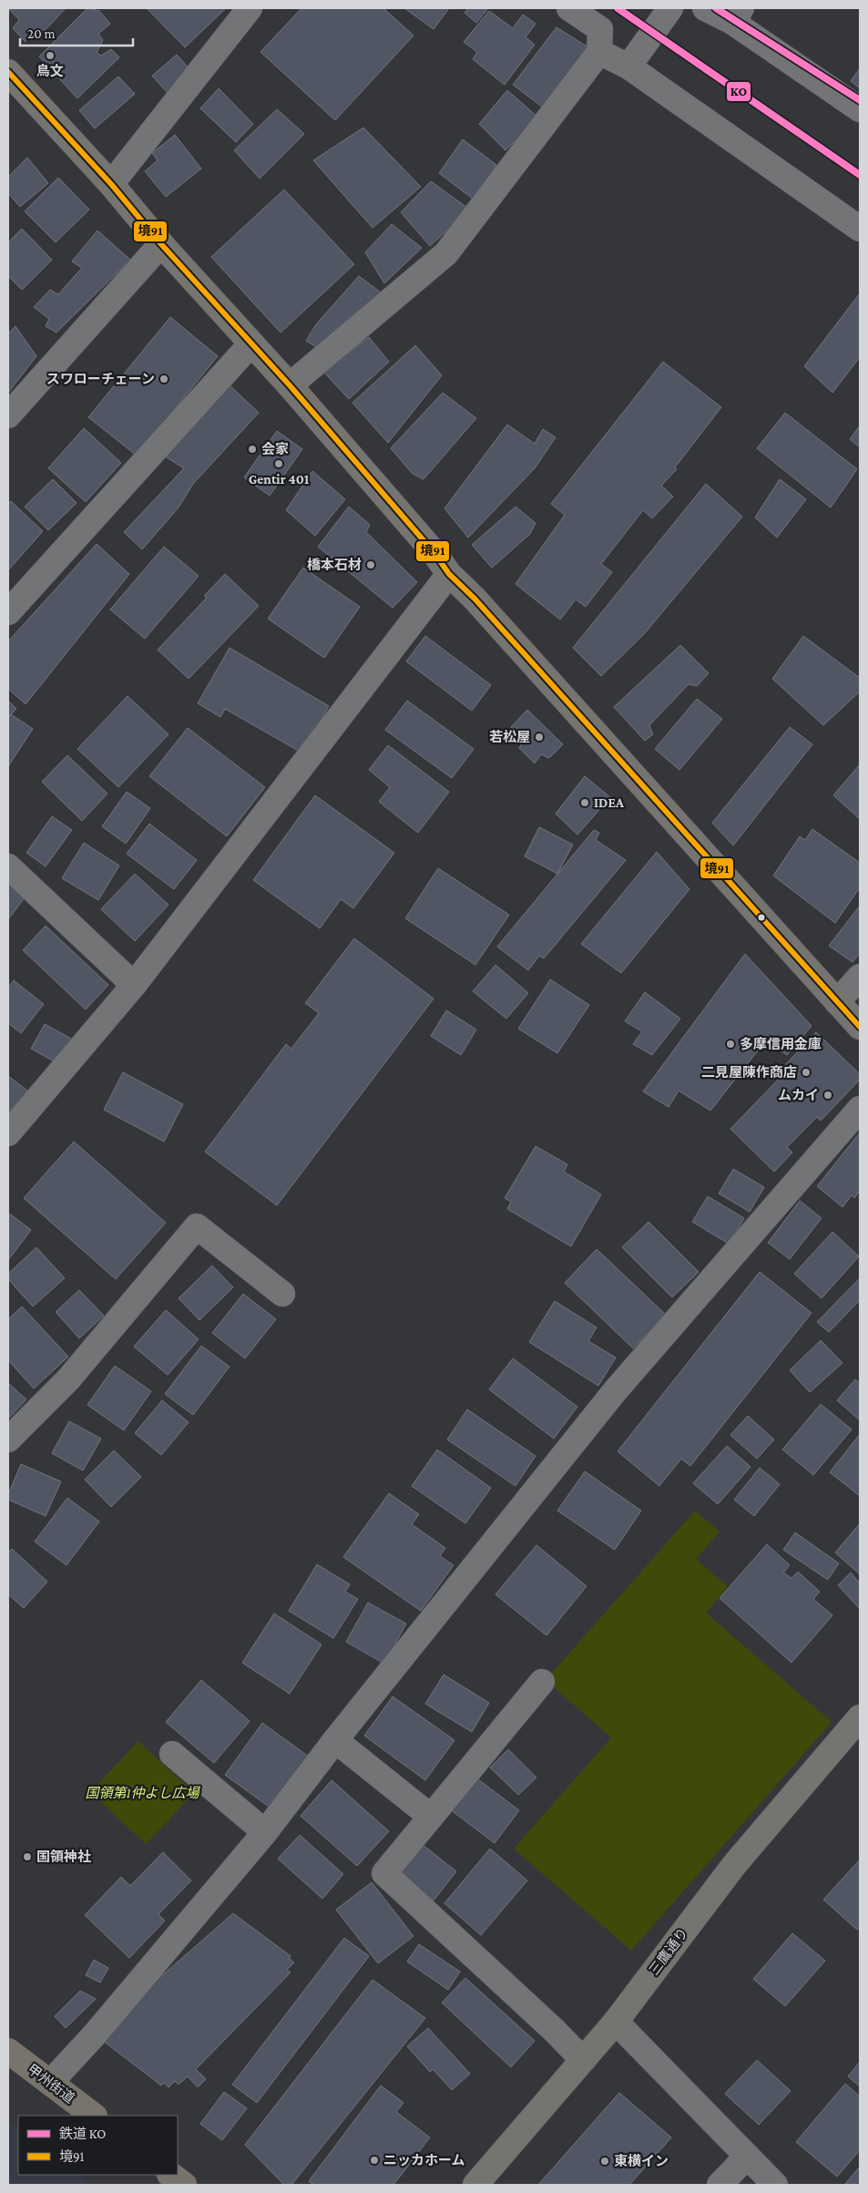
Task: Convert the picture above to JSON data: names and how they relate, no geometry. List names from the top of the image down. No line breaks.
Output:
{"streets":{"highway":["甲州街道"],"main road":["三鷹通り"]},"parks":["国領第1仲よし広場"],"places":["鳥文","スワローチェーン","会家","Gentir 401","橋本石材","若松屋","IDEA","多摩信用金庫","二見屋陳作商店","ムカイ","国領神社","ニッカホーム","東横イン"],"lines":["rail line KO","transit line 境91"],"legend":["鉄道 KO","境91"],"scale_bar":"20 m"}
